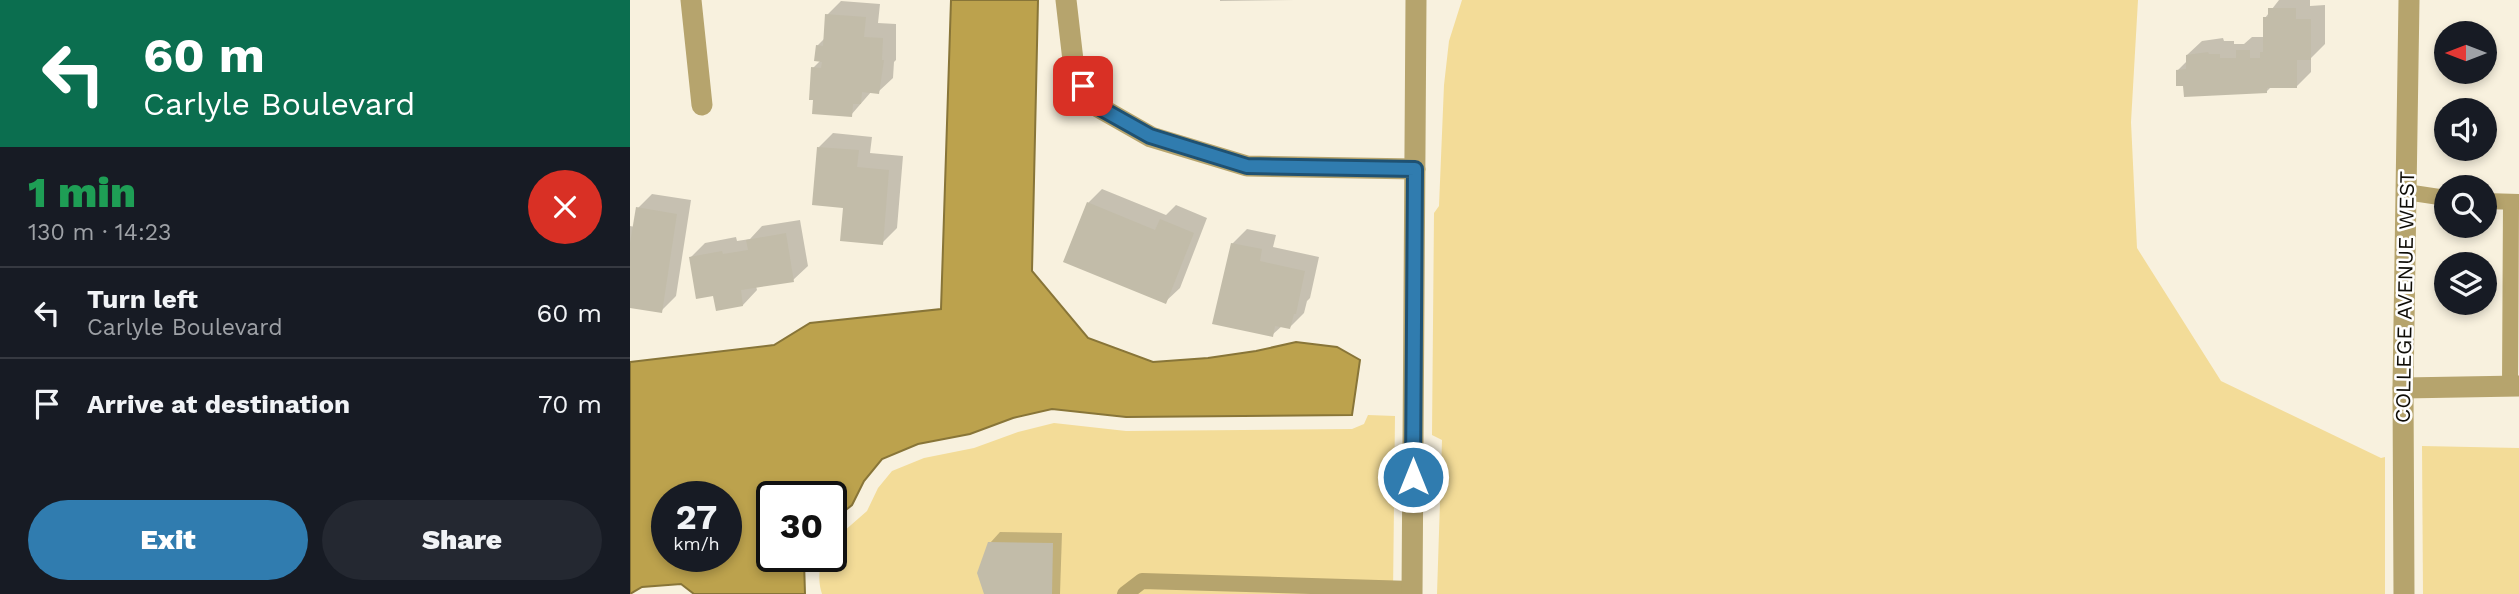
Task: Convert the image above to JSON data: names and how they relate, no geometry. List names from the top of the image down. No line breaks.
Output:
{"streets":{"street":["COLLEGE AVENUE WEST"]},"north":"left","page":{"turn":["60 m","Carlyle Boulevard"],"heading":["1 min","130 m · 14:23"],"list":[{"name":"Turn left","note":"Carlyle Boulevard","value":"60 m"},{"name":"Arrive at destination","value":"70 m"}],"speed":"27 km/h","limit":"30","buttons":["Exit","Share"]}}
